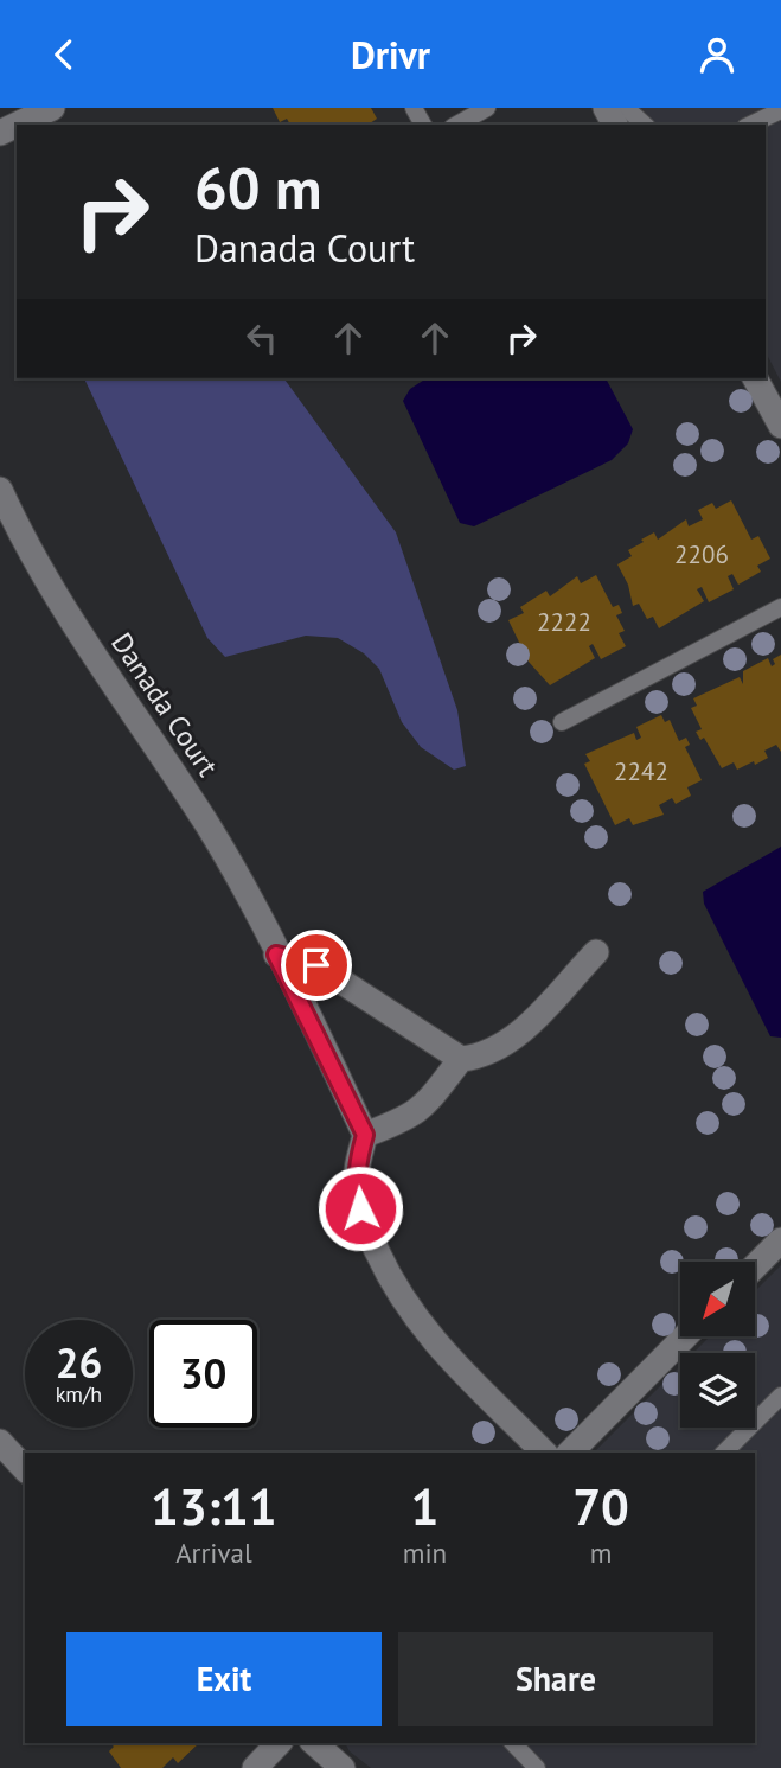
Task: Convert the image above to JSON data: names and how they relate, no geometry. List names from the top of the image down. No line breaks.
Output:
{"streets":{"street":["Danada Court"]},"house_numbers":["2206","2222","2242"],"north":"bottom left","page":{"header":"Drivr","turn":["60 m","Danada Court"],"speed":"26 km/h","limit":"30","eta":["13:11","Arrival","1","min","70","m"],"buttons":["Exit","Share"]}}
